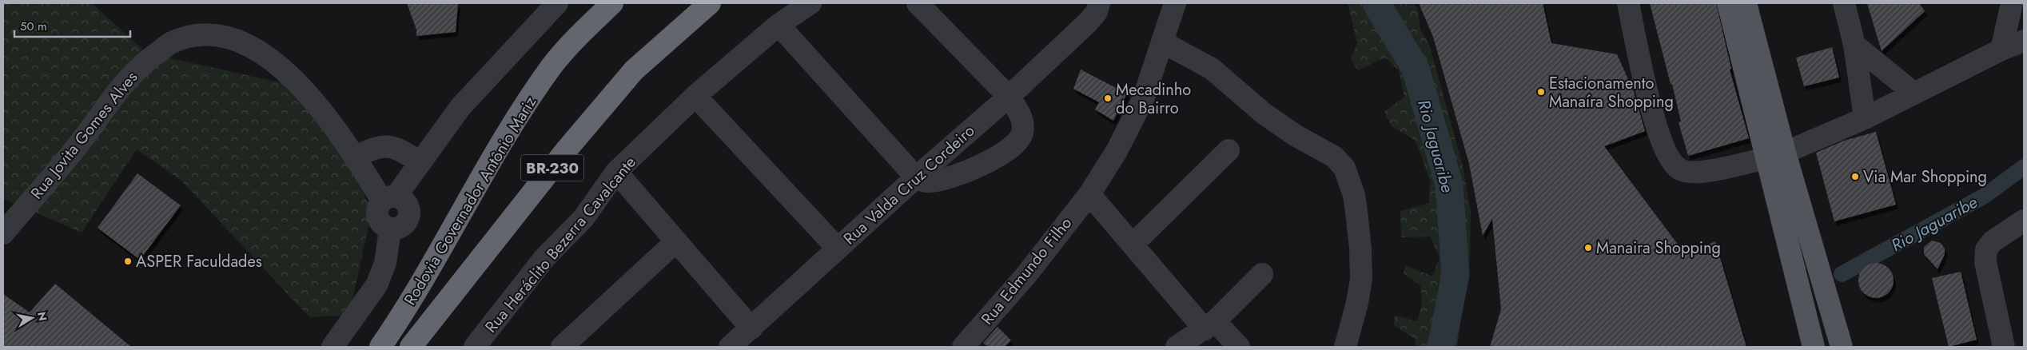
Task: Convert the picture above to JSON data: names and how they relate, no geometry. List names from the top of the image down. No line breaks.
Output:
{"streets":{"highway":["BR-230","Rodovia Governador Antônio Mariz"],"street":["Rua Jovita Gomes Alves","Rua Valda Cruz Cordeiro","Rua Heráclito Bezerra Cavalcante","Rua Edmundo Filho"]},"water":["Rio Jaguaribe"],"places":["Estacionamento Manaíra Shopping","Mecadinho do Bairro","Via Mar Shopping","Manaira Shopping","ASPER Faculdades"],"scale_bar":"50 m","north":"right"}
